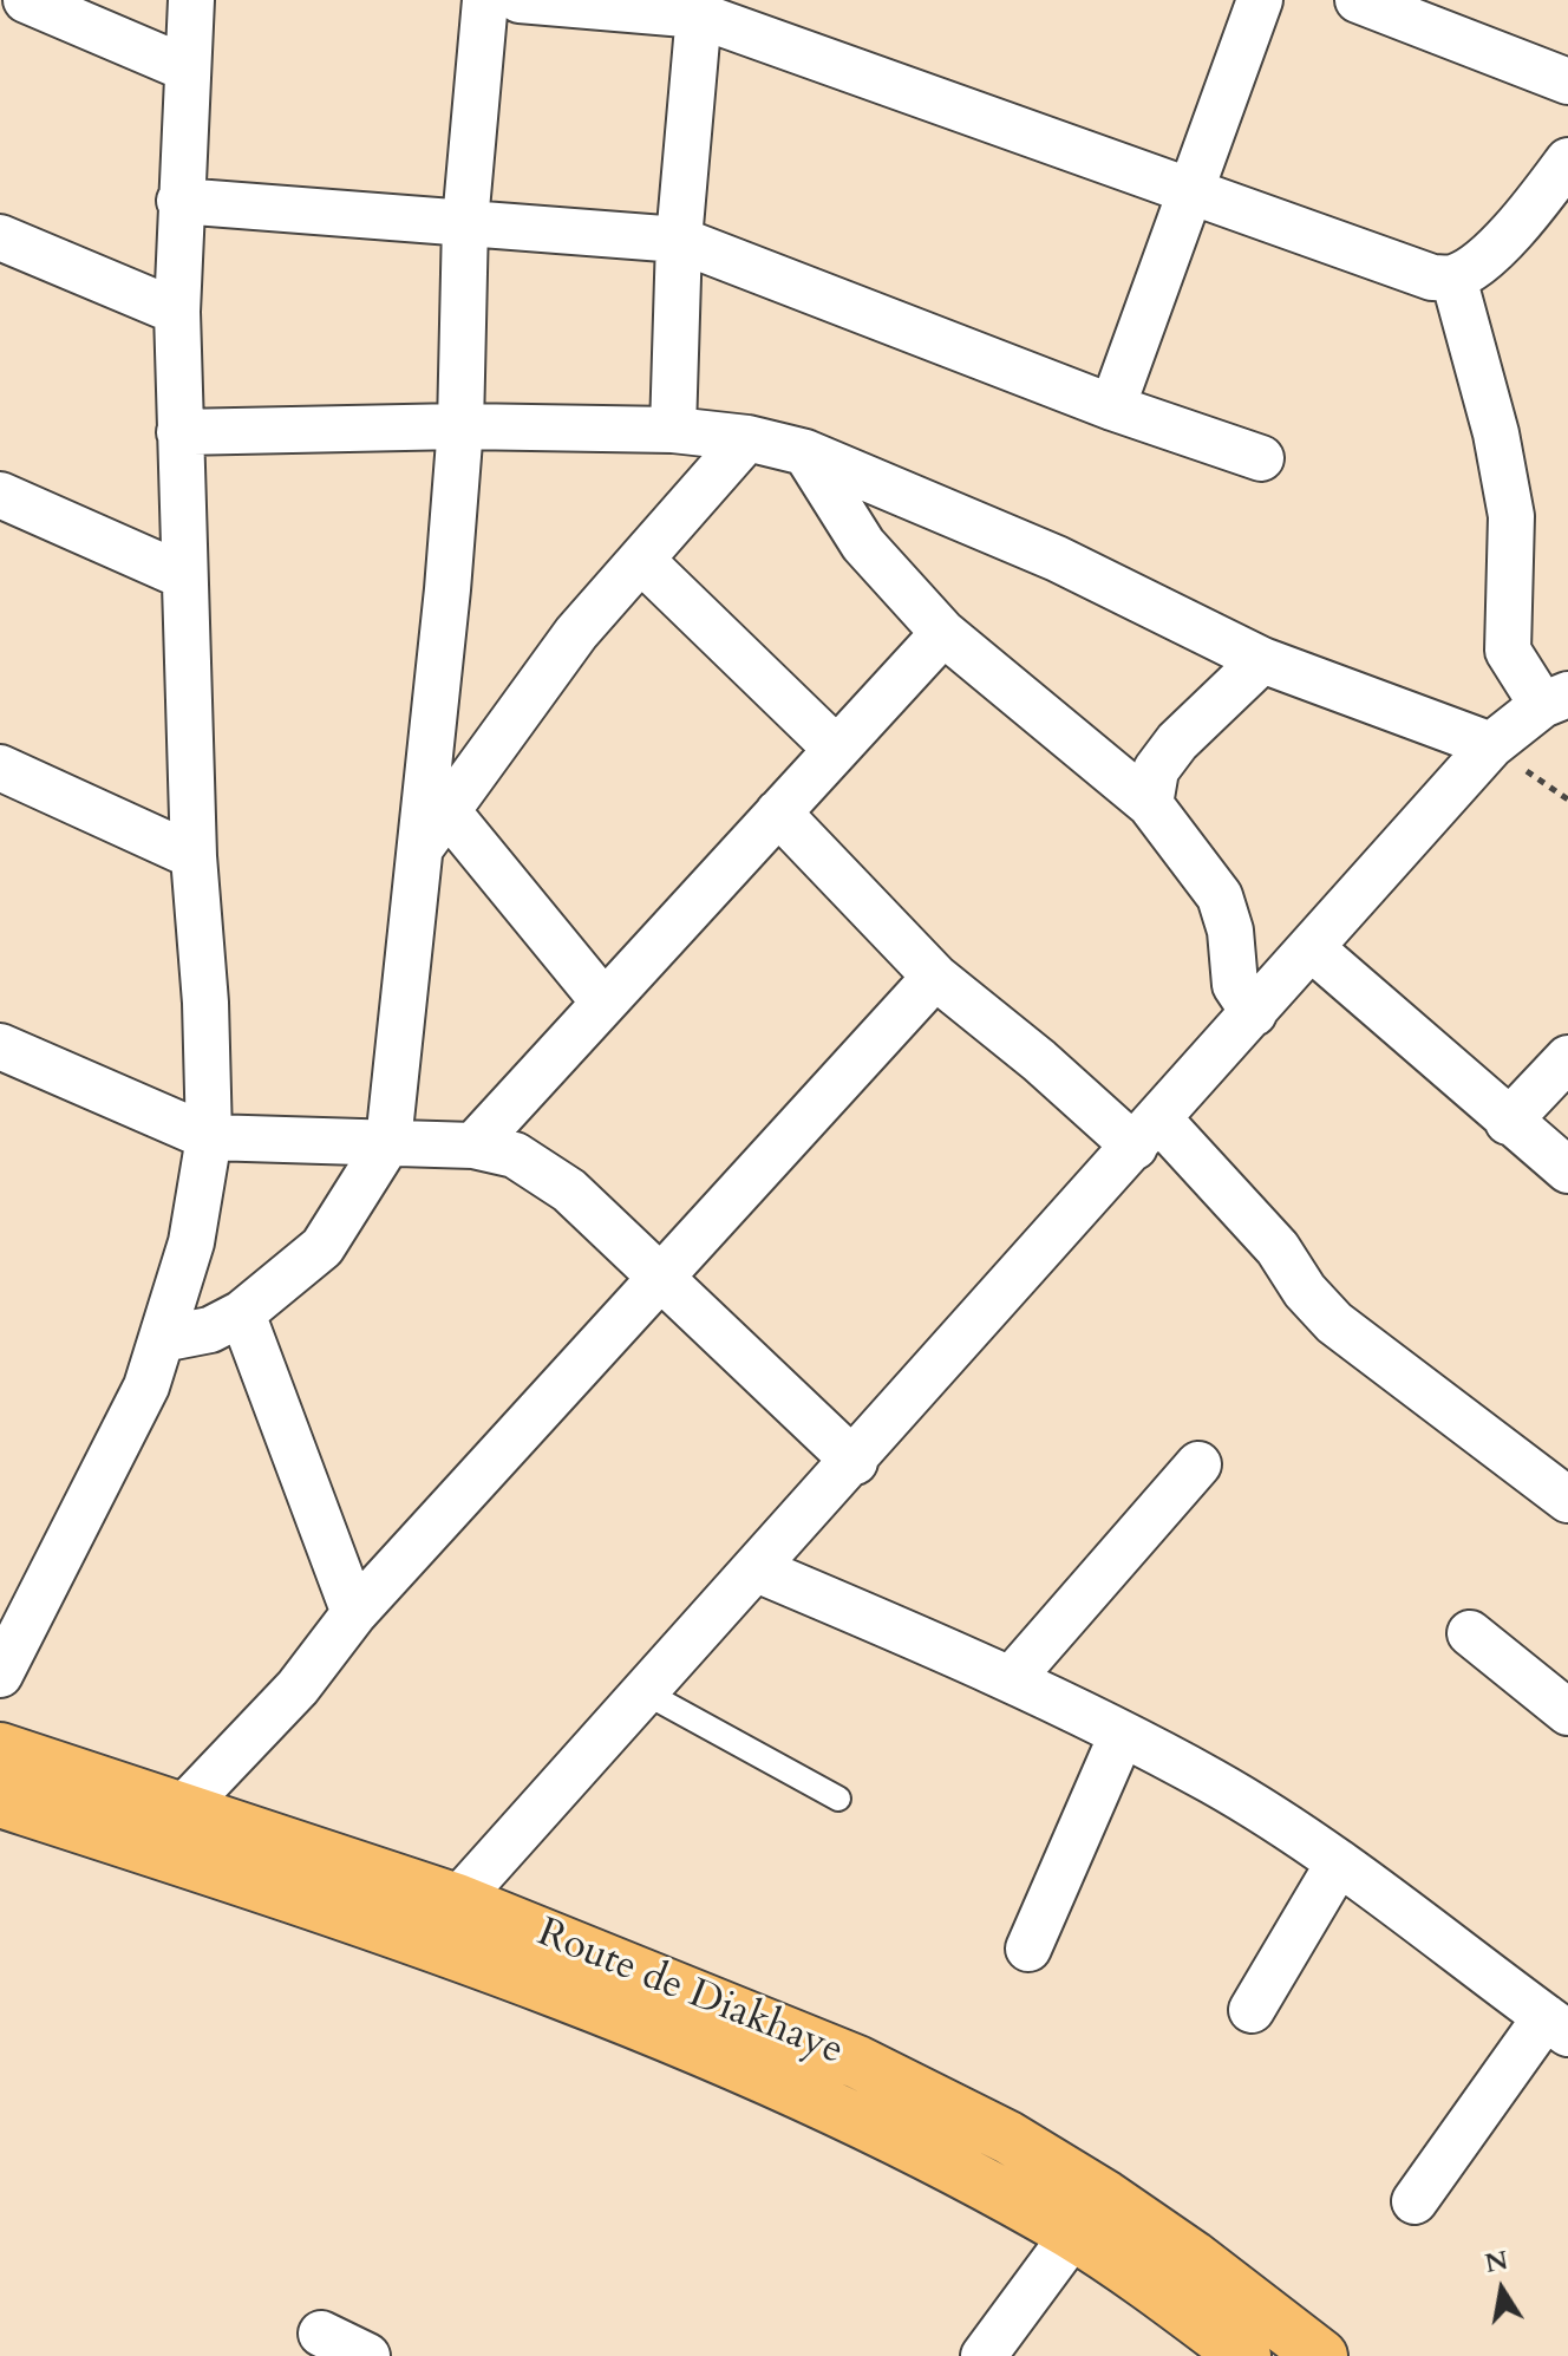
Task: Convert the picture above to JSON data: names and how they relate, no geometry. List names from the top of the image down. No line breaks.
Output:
{"streets":{"main road":["Route de Diakhaye"]},"north":"top"}
